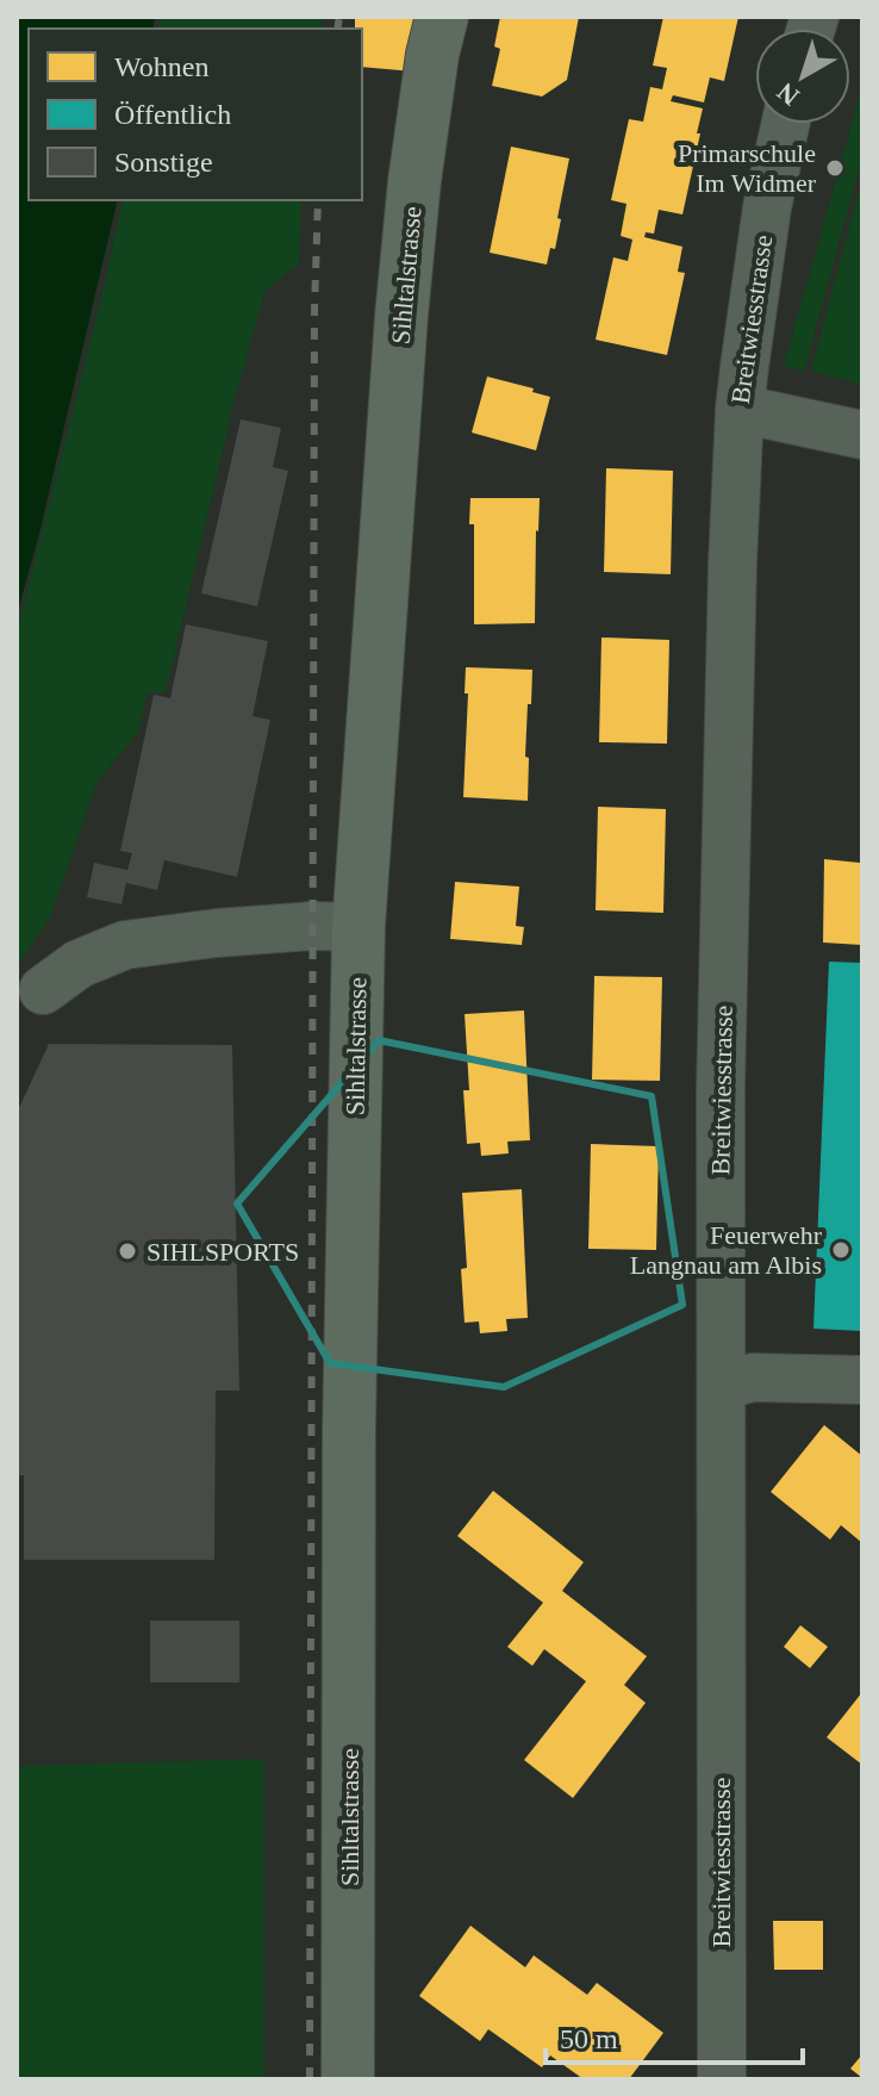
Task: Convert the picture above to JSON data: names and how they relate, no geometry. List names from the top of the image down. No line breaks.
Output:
{"streets":{"main road":["Sihltalstrasse"],"street":["Breitwiesstrasse"]},"places":["Primarschule Im Widmer","Feuerwehr Langnau am Albis","SIHLSPORTS"],"legend":["Wohnen","Öffentlich","Sonstige"],"scale_bar":"50 m","north":"bottom left"}
